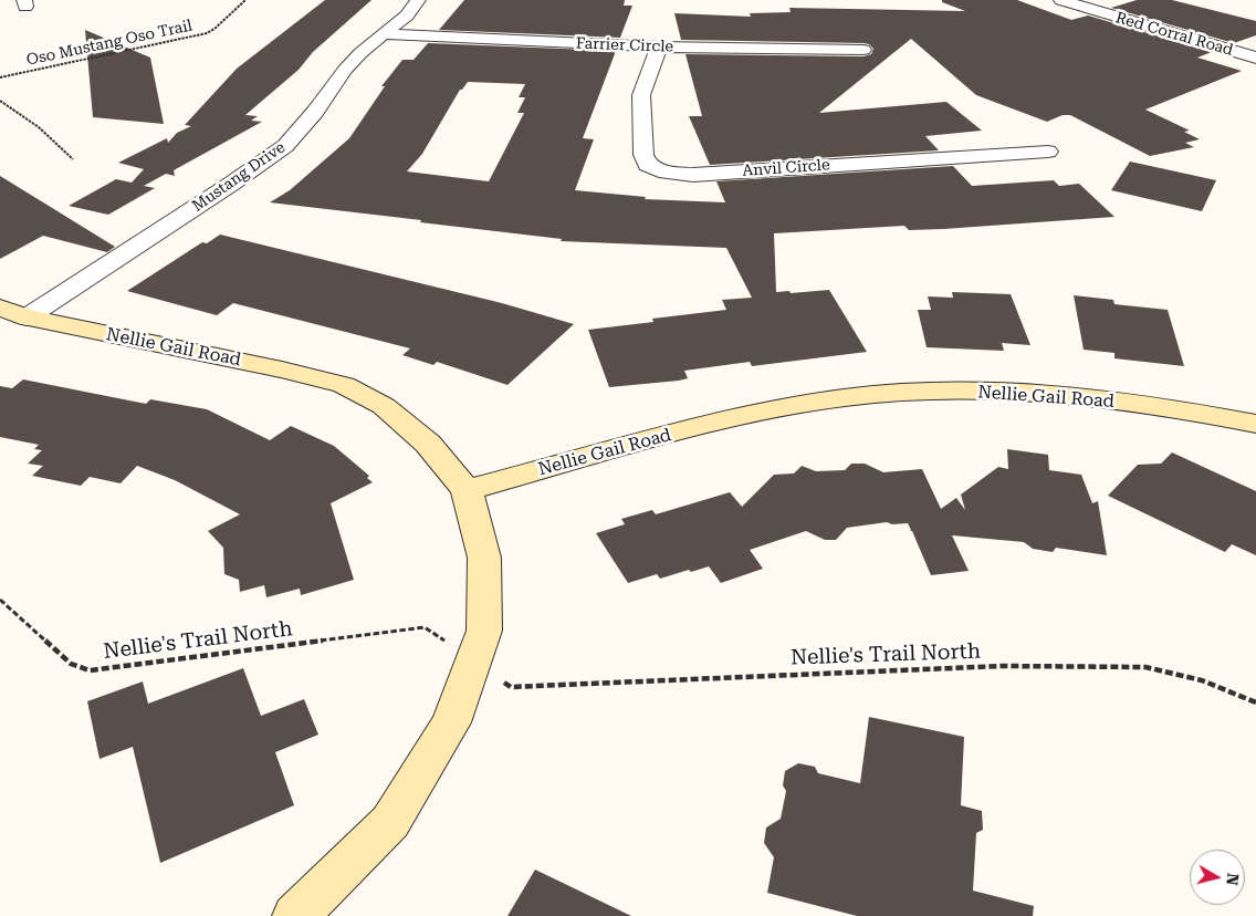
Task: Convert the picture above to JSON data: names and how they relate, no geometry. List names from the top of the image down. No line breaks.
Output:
{"streets":{"street":["Red Corral Road","Farrier Circle","Anvil Circle","Mustang Drive","Nellie Gail Road"],"path":["Oso Mustang Oso Trail","Nellie's Trail North"]},"crossings":[["Farrier Circle","Anvil Circle"],["Farrier Circle","Mustang Drive"],["Mustang Drive","Nellie Gail Road"]],"north":"right"}
